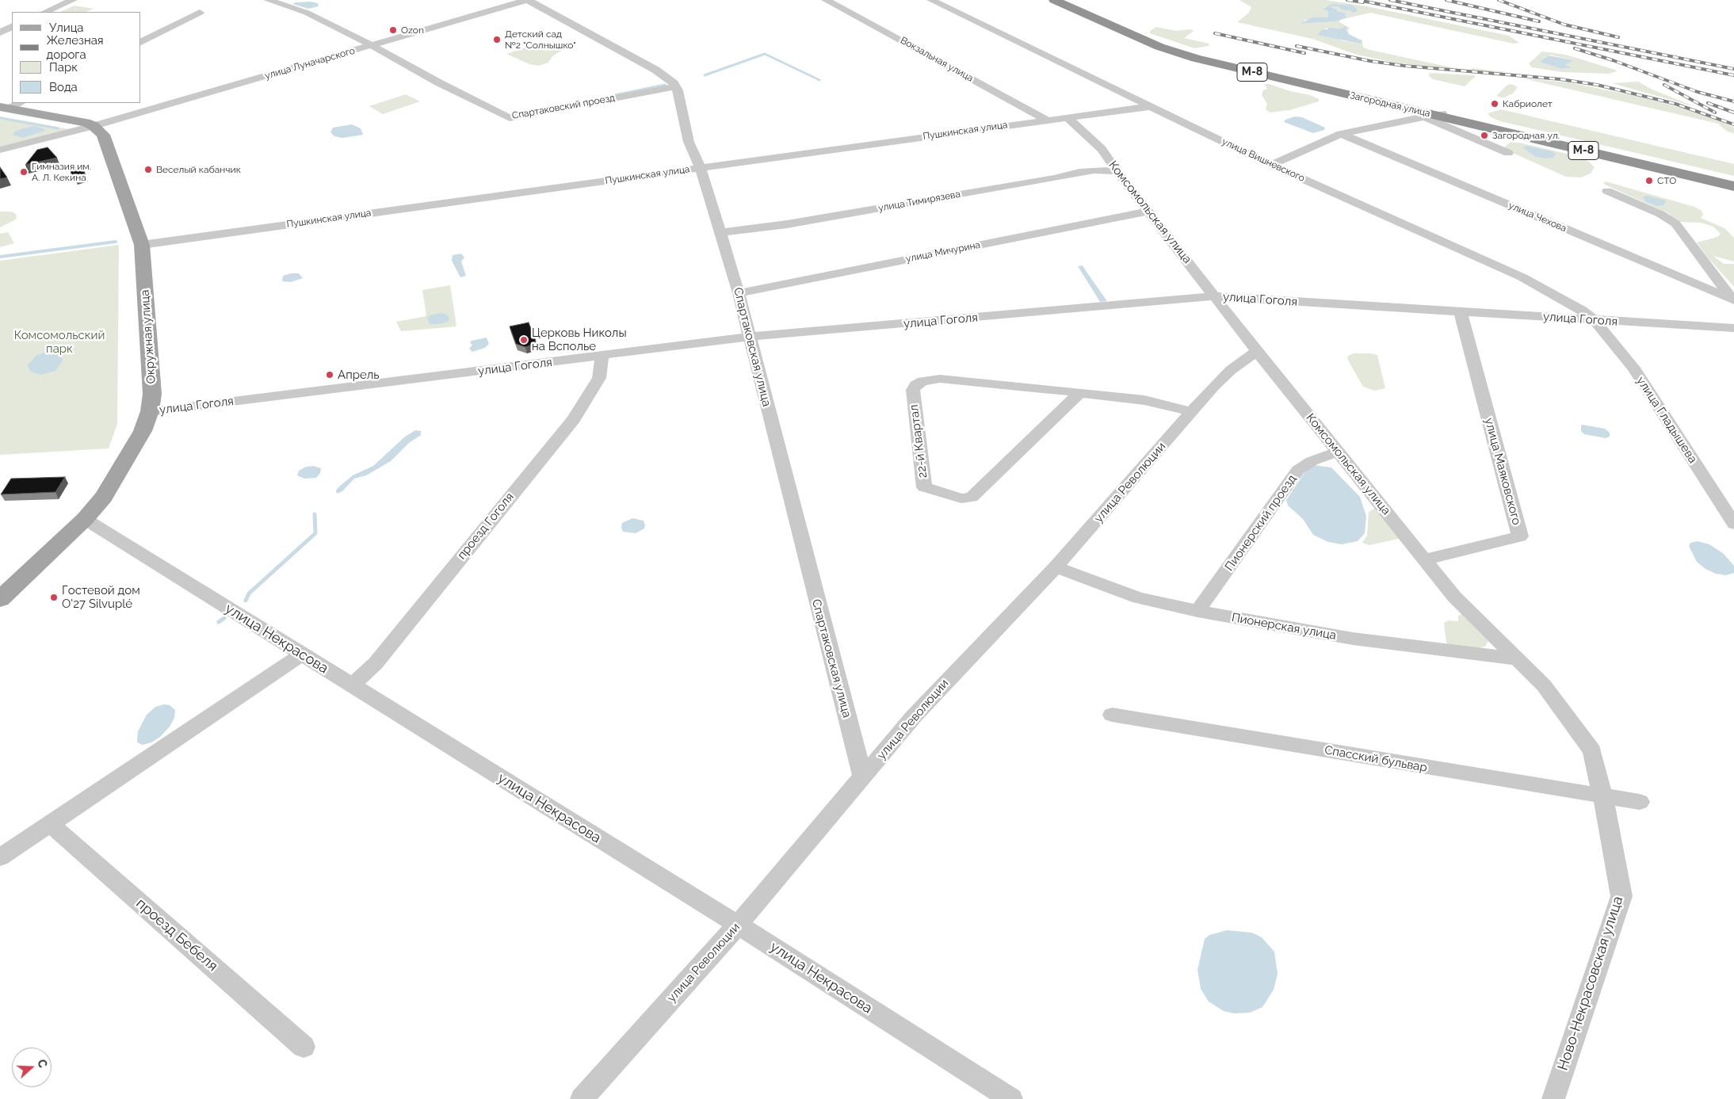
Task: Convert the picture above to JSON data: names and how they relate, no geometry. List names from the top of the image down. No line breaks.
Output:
{"streets":{"highway":["М-8","Загородная улица"],"main road":["Окружная улица"],"street":["Вокзальная улица","улица Луначарского","Спартаковский проезд","Пушкинская улица","улица Вишневского","улица Тимирязева","Комсомольская улица","улица Чехова","улица Мичурина","улица Гоголя","Спартаковская улица","улица Гладышева","22-й Квартал","улица Маяковского","улица Революции","Пионерский проезд","проезд Гоголя","Пионерская улица","улица Некрасова","Спасский бульвар","проезд Бебеля","Ново-Некрасовская улица"]},"crossings":[["Вокзальная улица","Пушкинская улица"],["улица Луначарского","Спартаковский проезд"],["улица Луначарского","Окружная улица"],["Спартаковский проезд","Спартаковская улица"],["Пушкинская улица","улица Вишневского"],["Пушкинская улица","Комсомольская улица"],["Пушкинская улица","Окружная улица"],["Пушкинская улица","Спартаковская улица"],["улица Вишневского","улица Гоголя"],["улица Вишневского","улица Гладышева"],["улица Тимирязева","Комсомольская улица"],["улица Тимирязева","Спартаковская улица"],["Комсомольская улица","улица Мичурина"],["Комсомольская улица","улица Гоголя"],["Комсомольская улица","улица Маяковского"],["Комсомольская улица","улица Революции"],["Комсомольская улица","Пионерский проезд"],["Комсомольская улица","Пионерская улица"],["Комсомольская улица","Спасский бульвар"],["Комсомольская улица","Ново-Некрасовская улица"],["улица Мичурина","Спартаковская улица"],["улица Гоголя","Окружная улица"],["улица Гоголя","Спартаковская улица"],["улица Гоголя","улица Гладышева"],["улица Гоголя","улица Маяковского"],["улица Гоголя","проезд Гоголя"],["Окружная улица","улица Некрасова"],["Спартаковская улица","улица Революции"],["22-й Квартал","улица Революции"],["улица Революции","Пионерская улица"],["улица Революции","улица Некрасова"],["Пионерский проезд","Пионерская улица"],["проезд Гоголя","улица Некрасова"]],"parks":["Комсомольский парк"],"places":["Ozon","Детский сад №2 \"Солнышко\"","Кабриолет","Загородная ул.","Веселый кабанчик","Гимназия им. А. Л. Кекина","СТО","Церковь Николы на Всполье","Апрель","Гостевой дом O'27 Silvuplé"],"legend":["Улица","Железная дорога","Парк","Вода"],"north":"right"}
